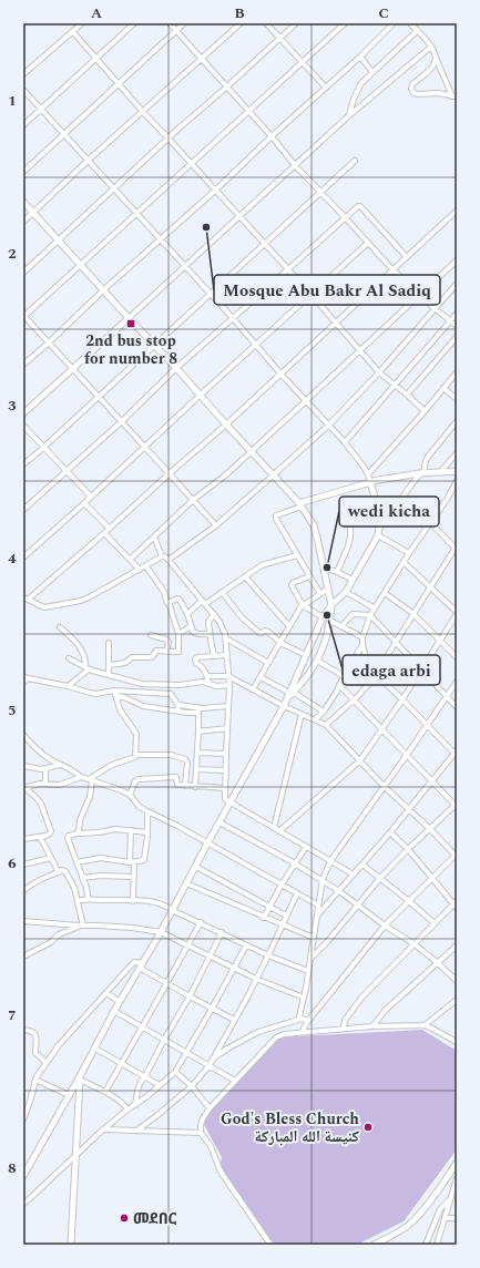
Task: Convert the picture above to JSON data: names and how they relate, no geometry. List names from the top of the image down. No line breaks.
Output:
{"places":{"other":["Mosque Abu Bakr Al Sadiq","wedi kicha","edaga arbi","God's Bless Church كنيسة الله المباركة","መደበር"],"transit":["2nd bus stop for number 8"]},"grid":{"columns":["A","B","C"],"rows":["1","2","3","4","5","6","7","8"]}}
